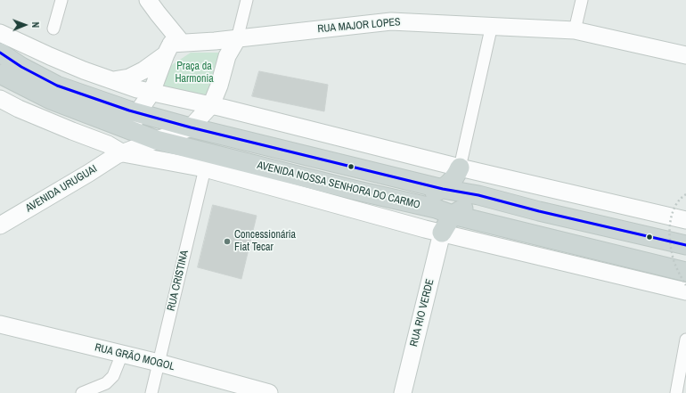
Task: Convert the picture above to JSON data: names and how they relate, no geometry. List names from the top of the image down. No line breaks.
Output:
{"streets":{"main road":["AVENIDA NOSSA SENHORA DO CARMO"],"street":["RUA MAJOR LOPES","AVENIDA URUGUAI","RUA CRISTINA","RUA RIO VERDE","RUA GRÃO MOGOL"]},"crossings":[["AVENIDA NOSSA SENHORA DO CARMO","AVENIDA URUGUAI"],["AVENIDA NOSSA SENHORA DO CARMO","RUA CRISTINA"],["AVENIDA NOSSA SENHORA DO CARMO","RUA RIO VERDE"],["RUA CRISTINA","RUA GRÃO MOGOL"]],"parks":["Praça da Harmonia"],"places":["Concessionária Fiat Tecar"],"north":"right"}
